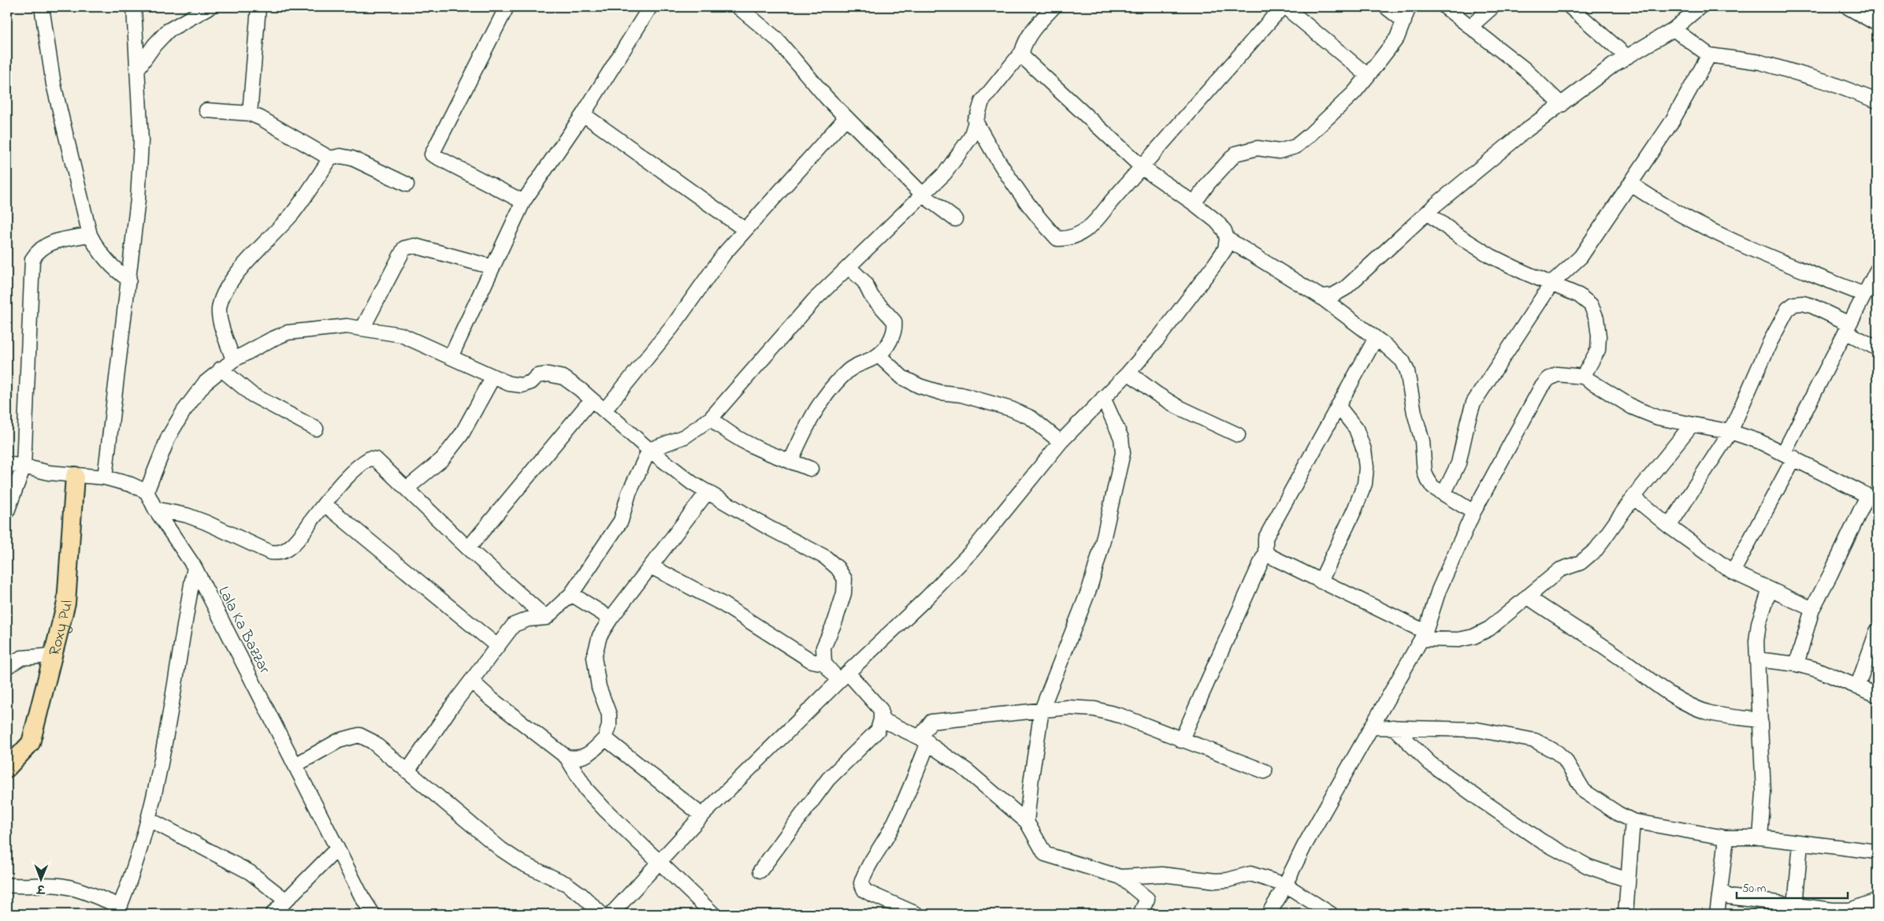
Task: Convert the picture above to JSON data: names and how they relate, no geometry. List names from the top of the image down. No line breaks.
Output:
{"streets":{"main road":["Roxy Pul"],"street":["Lala Ka Bazzar"]},"scale_bar":"50 m","north":"bottom"}
